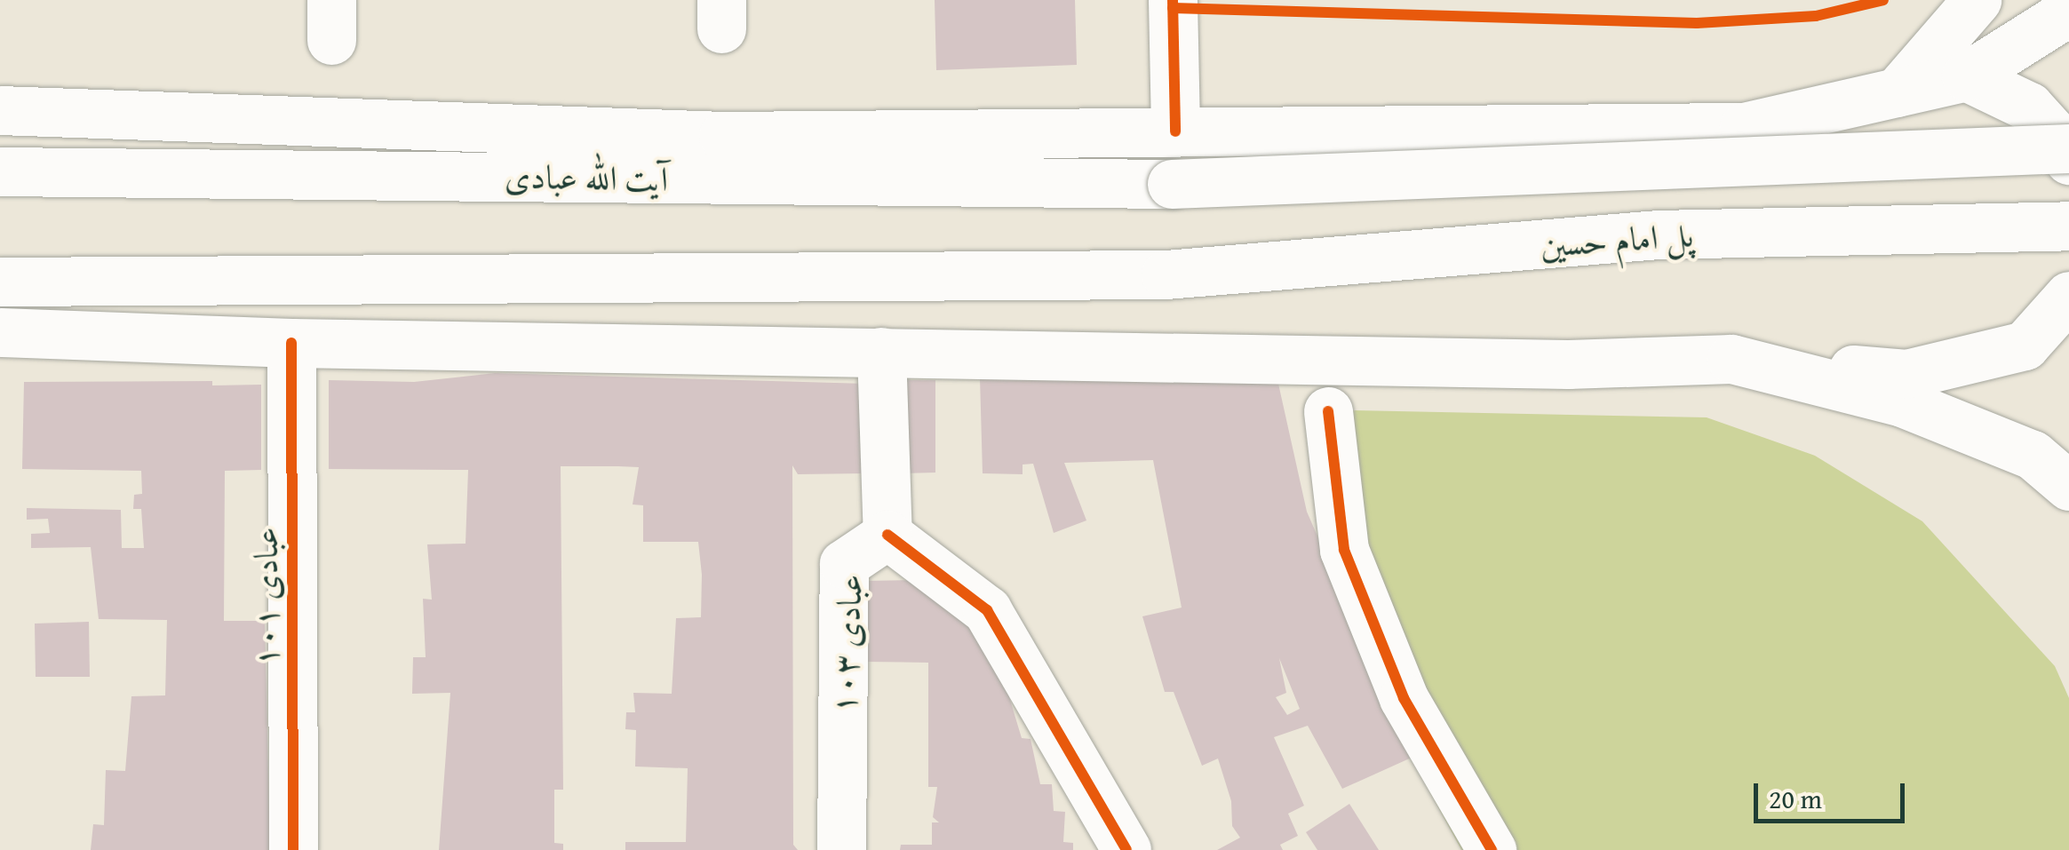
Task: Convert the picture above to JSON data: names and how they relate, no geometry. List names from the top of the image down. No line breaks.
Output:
{"streets":{"main road":["آیت الله عبادی","پل امام حسین","عبادی ۱۰۱","عبادی ۱۰۳"]},"scale_bar":"20 m"}
